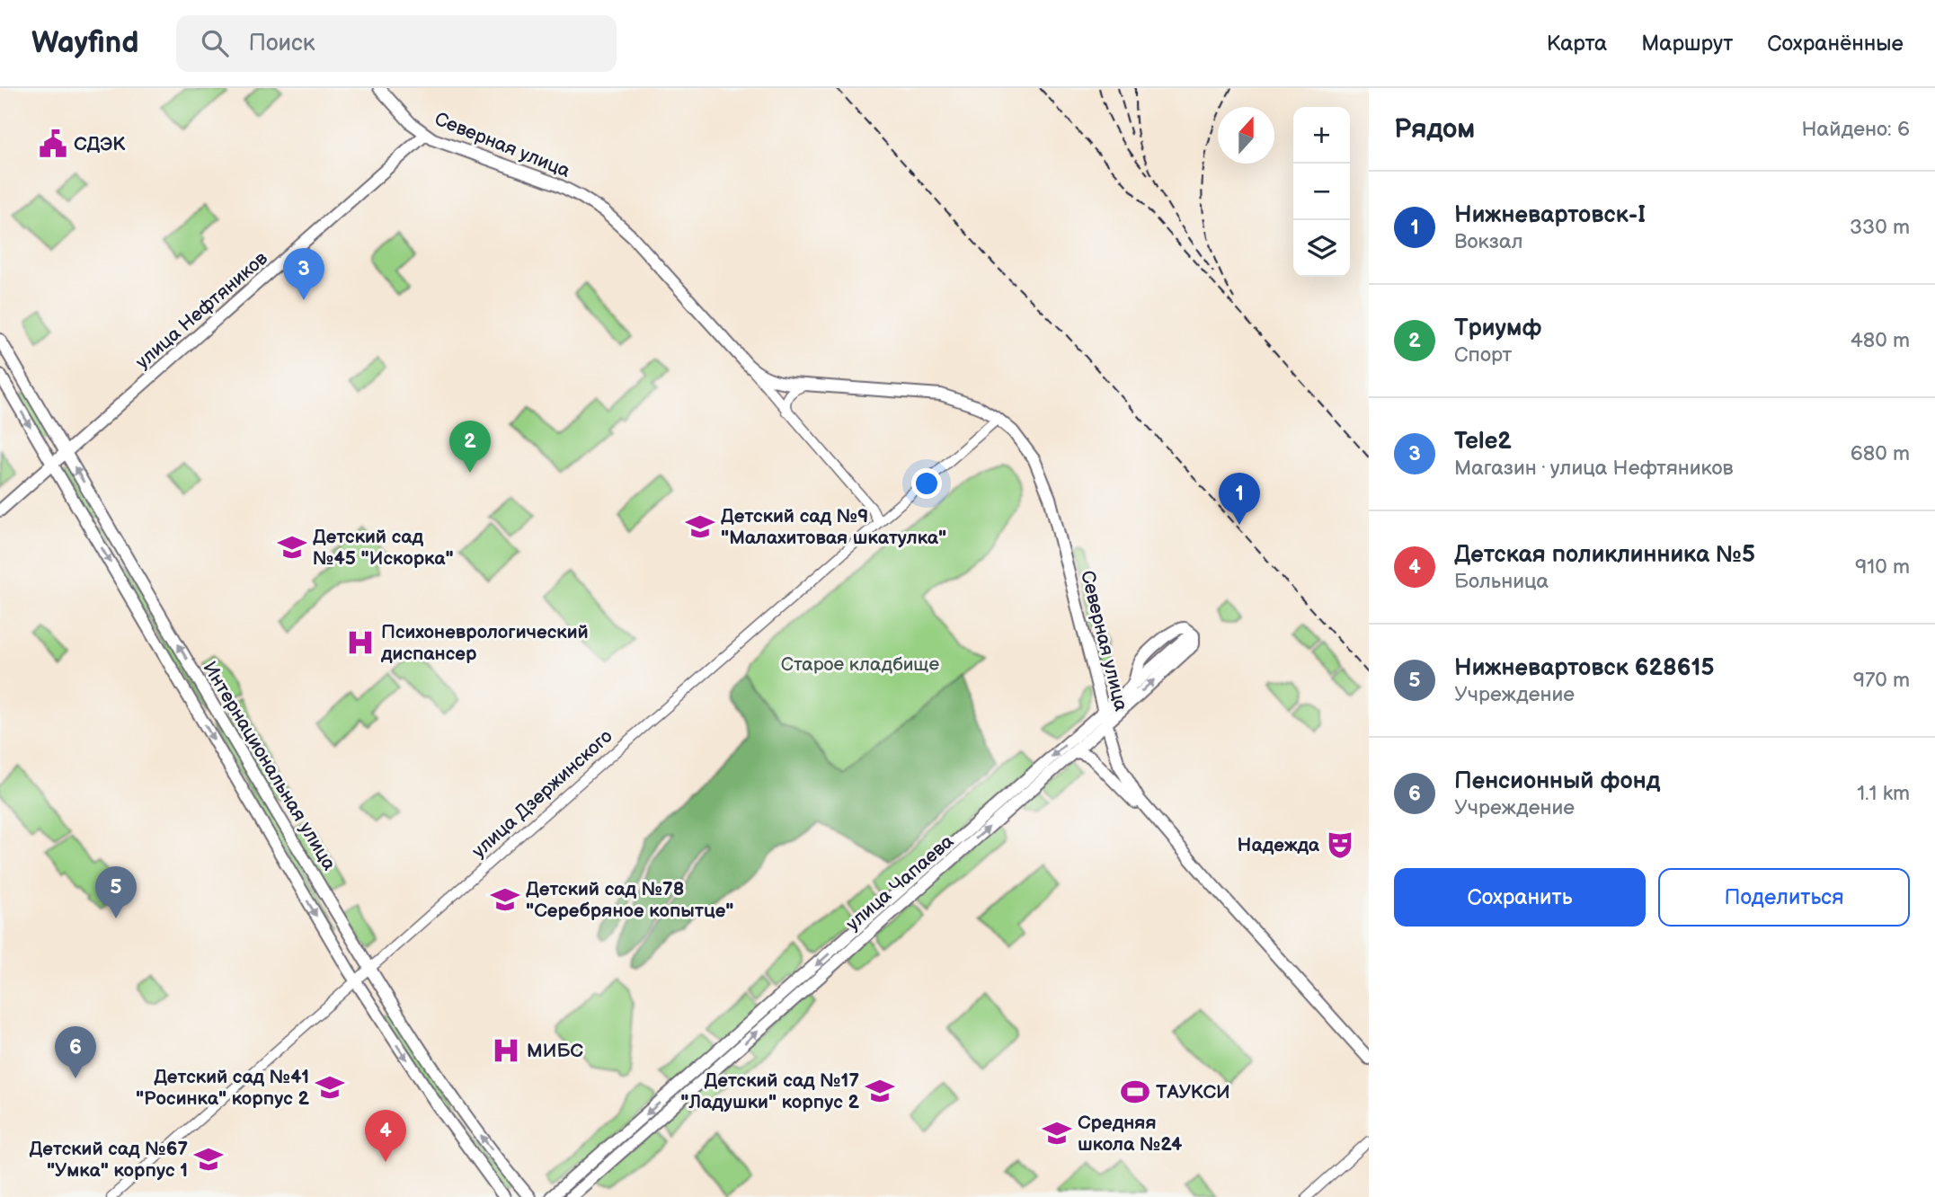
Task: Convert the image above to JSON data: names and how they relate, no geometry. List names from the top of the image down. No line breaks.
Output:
{"streets":{"main road":["Северная улица","улица Нефтяников","Интернациональная улица","улица Чапаева"],"street":["улица Дзержинского"]},"crossings":[["Северная улица","улица Нефтяников"],["Северная улица","улица Дзержинского"],["Северная улица","улица Чапаева"],["улица Нефтяников","Интернациональная улица"],["Интернациональная улица","улица Дзержинского"]],"parks":["Старое кладбище"],"places":{"public building":["СДЭК"],"school or university":["Детский сад №9 \"Малахитовая шкатулка\"","Детский сад №45 \"Искорка\"","Детский сад №78 \"Серебряное копытце\"","Детский сад №41 \"Росинка\" корпус 2","Детский сад №17 \"Ладушки\" корпус 2","Средняя школа №24","Детский сад №67 \"Умка\" корпус 1"],"hospital":["Психоневрологический диспансер","МИБС"],"theatre":["Надежда"],"sports":["ТАУКСИ"]},"north":"top","page":{"header":"Wayfind","search":"Поиск","nav":["Карта","Маршрут","Сохранённые"],"heading":["Рядом","Найдено: 6"],"map_buttons":["+","−"],"list":[{"mark":"1","name":"Нижневартовск-I","note":"Вокзал","value":"330 m"},{"mark":"2","name":"Триумф","note":"Спорт","value":"480 m"},{"mark":"3","name":"Tele2","note":"Магазин · улица Нефтяников","value":"680 m"},{"mark":"4","name":"Детская поликлинника №5","note":"Больница","value":"910 m"},{"mark":"5","name":"Нижневартовск 628615","note":"Учреждение","value":"970 m"},{"mark":"6","name":"Пенсионный фонд","note":"Учреждение","value":"1.1 km"}],"pins":["3","2","1","5","6","4"],"buttons":["Сохранить","Поделиться"]}}
